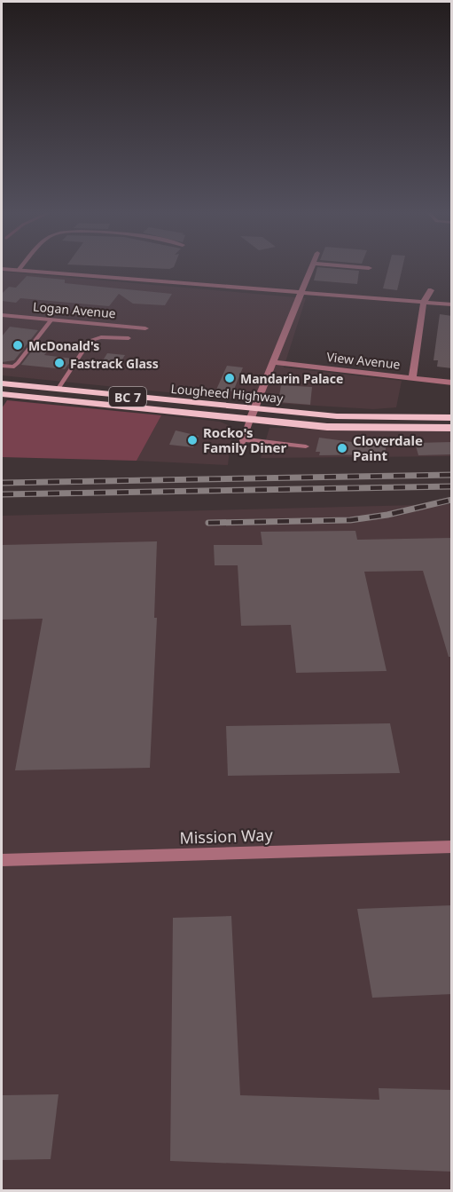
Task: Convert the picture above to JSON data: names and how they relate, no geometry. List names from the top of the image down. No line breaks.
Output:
{"streets":{"main road":["Lougheed Highway","BC 7"],"street":["Logan Avenue","View Avenue","Mission Way"]},"places":["McDonald's","Fastrack Glass","Mandarin Palace","Rocko's Family Diner","Cloverdale Paint"]}
